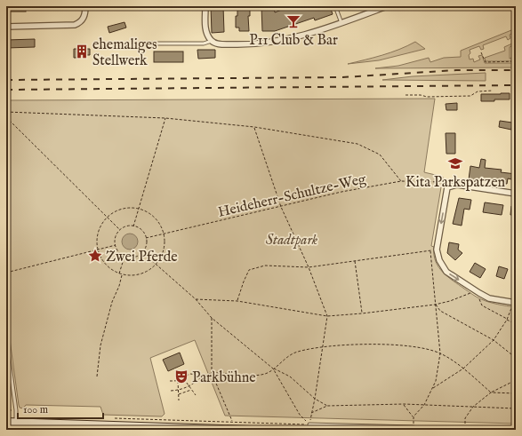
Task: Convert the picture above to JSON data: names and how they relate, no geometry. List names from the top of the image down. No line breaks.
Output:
{"streets":{"path":["Heideherr-Schultze-Weg"]},"parks":["Stadtpark"],"places":{"bar":["P11 Club & Bar"],"building":["ehemaliges Stellwerk"],"school or university":["Kita Parkspatzen"],"place":["Zwei Pferde"],"theatre":["Parkbühne"]},"scale_bar":"100 m"}
